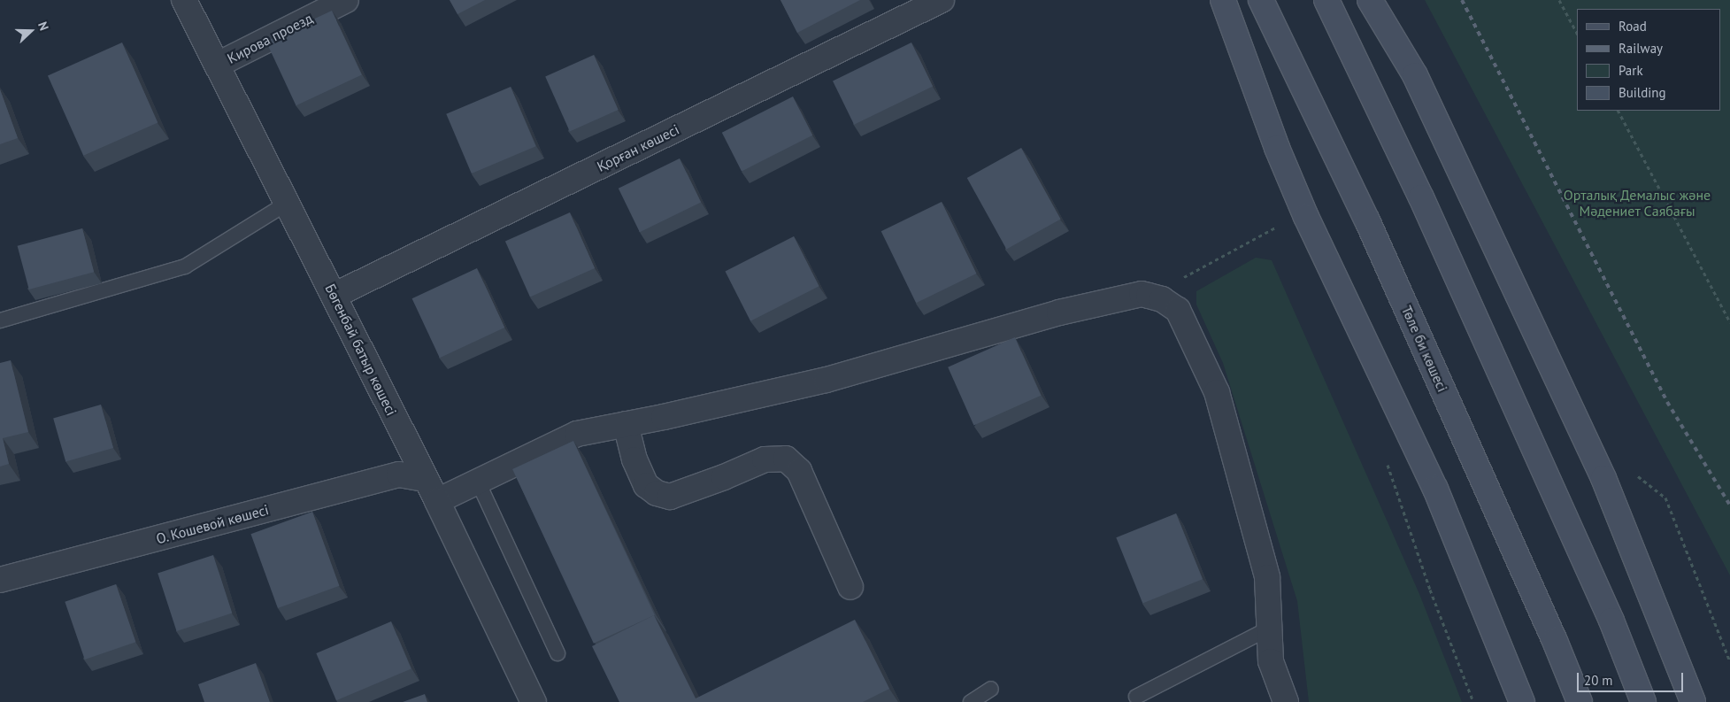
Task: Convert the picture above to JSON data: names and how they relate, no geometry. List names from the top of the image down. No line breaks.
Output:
{"streets":{"main road":["Төле би көшесі"],"street":["Кирова проезд","Қорған көшесі","Бөгенбай батыр көшесі","О. Кошевой көшесі"]},"crossings":[["Кирова проезд","Бөгенбай батыр көшесі"],["Қорған көшесі","Бөгенбай батыр көшесі"],["Бөгенбай батыр көшесі","О. Кошевой көшесі"]],"parks":["Орталық Демалыс және Мәдениет Саябағы"],"legend":["Road","Railway","Park","Building"],"scale_bar":"20 m","north":"right"}
